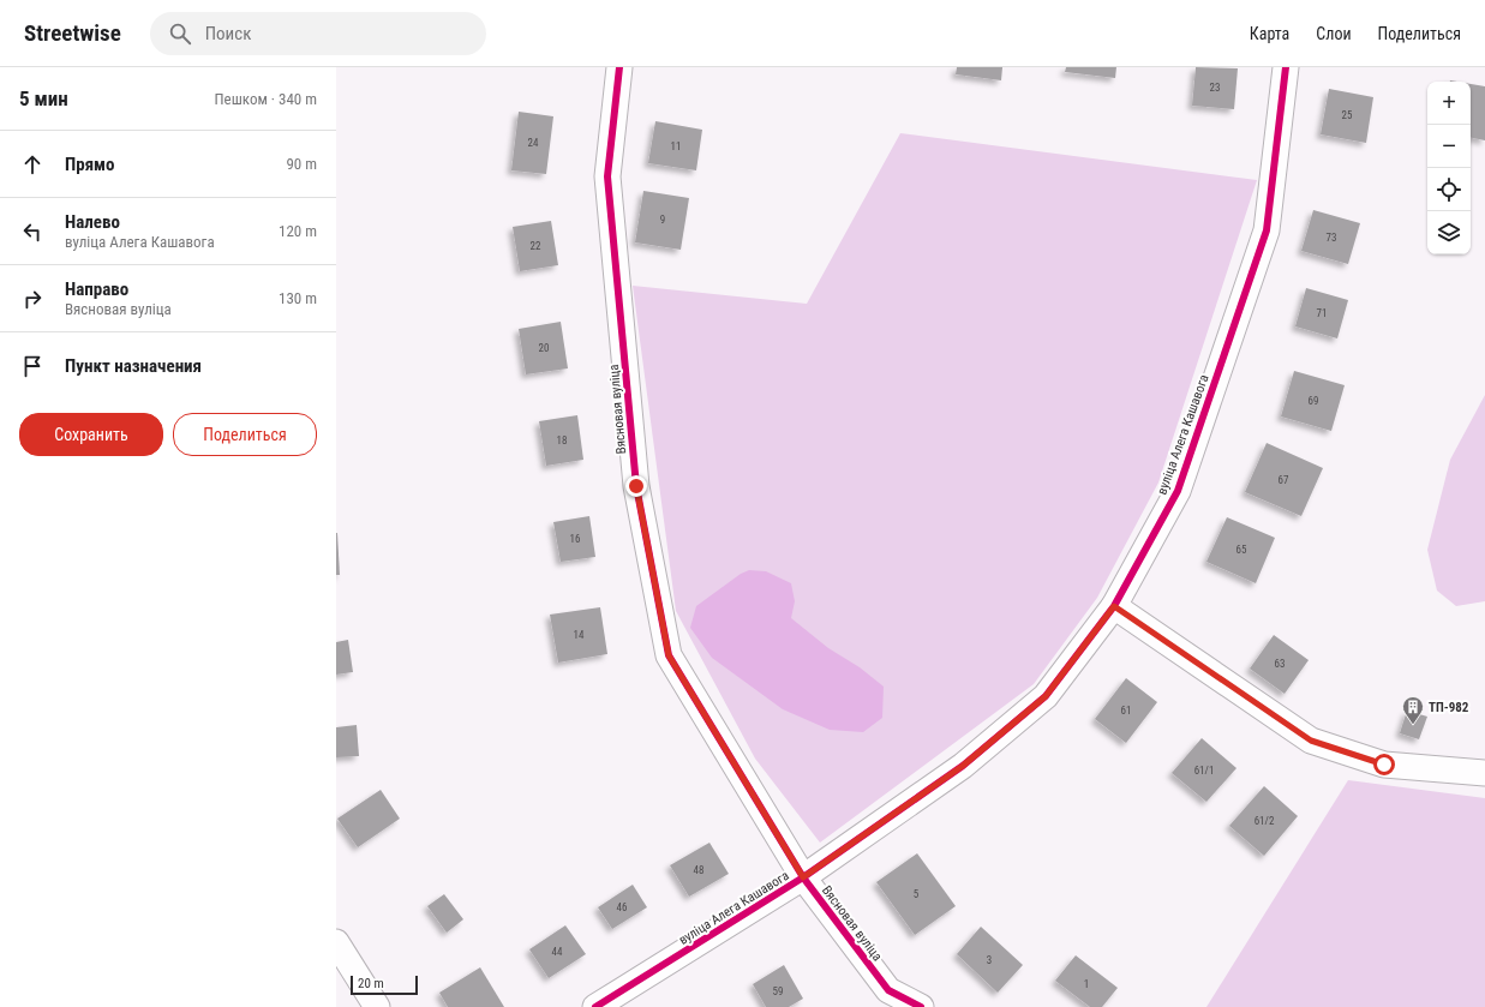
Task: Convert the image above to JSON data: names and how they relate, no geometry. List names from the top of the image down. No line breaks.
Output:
{"streets":{"street":["Вясновая вуліца","вуліца Алега Кашавога"]},"crossings":[["Вясновая вуліца","вуліца Алега Кашавога"]],"places":{"building":["ТП-982"]},"house_numbers":["23","25","24","11","9","73","22","71","20","69","18","67","16","65","14","63","61","61/1","61/2","48","5","46","44","3","1","59"],"scale_bar":"20 m","page":{"header":"Streetwise","search":"Поиск","nav":["Карта","Слои","Поделиться"],"heading":["5 мин","Пешком · 340 m"],"map_buttons":["+","−"],"list":[["Прямо","90 m"],["Налево","вуліца Алега Кашавога","120 m"],["Направо","Вясновая вуліца","130 m"],"Пункт назначения"],"buttons":["Сохранить","Поделиться"],"scale":"20 m"}}
